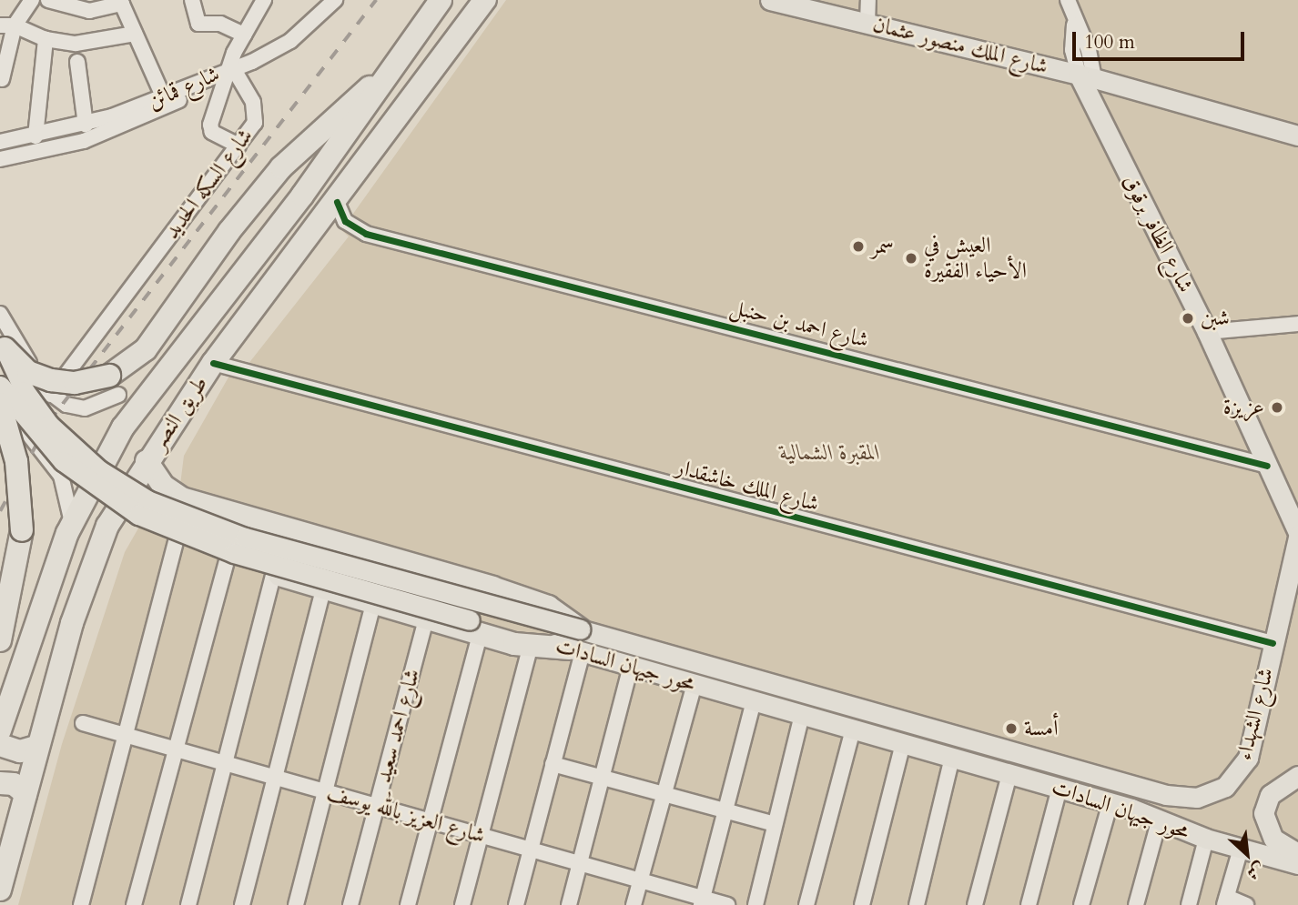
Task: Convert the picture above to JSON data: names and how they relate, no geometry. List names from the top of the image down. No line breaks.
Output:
{"streets":{"highway":["طريق النصر"],"main road":["شارع الملك منصور عثمان","شارع الظافر برقوق","محور جيهان السادات","شارع الشهداء"],"street":["شارع قمائن","شارع السكه الحديد","شارع احمد بن حنبل","شارع الملك خاشقدار","شارع احمد سعيد","شارع العزيز بالله يوسف"]},"crossings":[["شارع الملك منصور عثمان","شارع الظافر برقوق"],["شارع قمائن","شارع السكه الحديد"],["شارع الظافر برقوق","شارع احمد بن حنبل"],["شارع الظافر برقوق","شارع الشهداء"],["شارع احمد بن حنبل","طريق النصر"],["طريق النصر","شارع الملك خاشقدار"],["شارع الملك خاشقدار","شارع الشهداء"],["محور جيهان السادات","شارع الشهداء"],["شارع احمد سعيد","شارع العزيز بالله يوسف"]],"parks":["المقبرة الشمالية"],"places":["سمر","العيش في الأحياء الفقيرة","شبن","عزيزة","أمسة"],"scale_bar":"100 m","north":"bottom right"}
